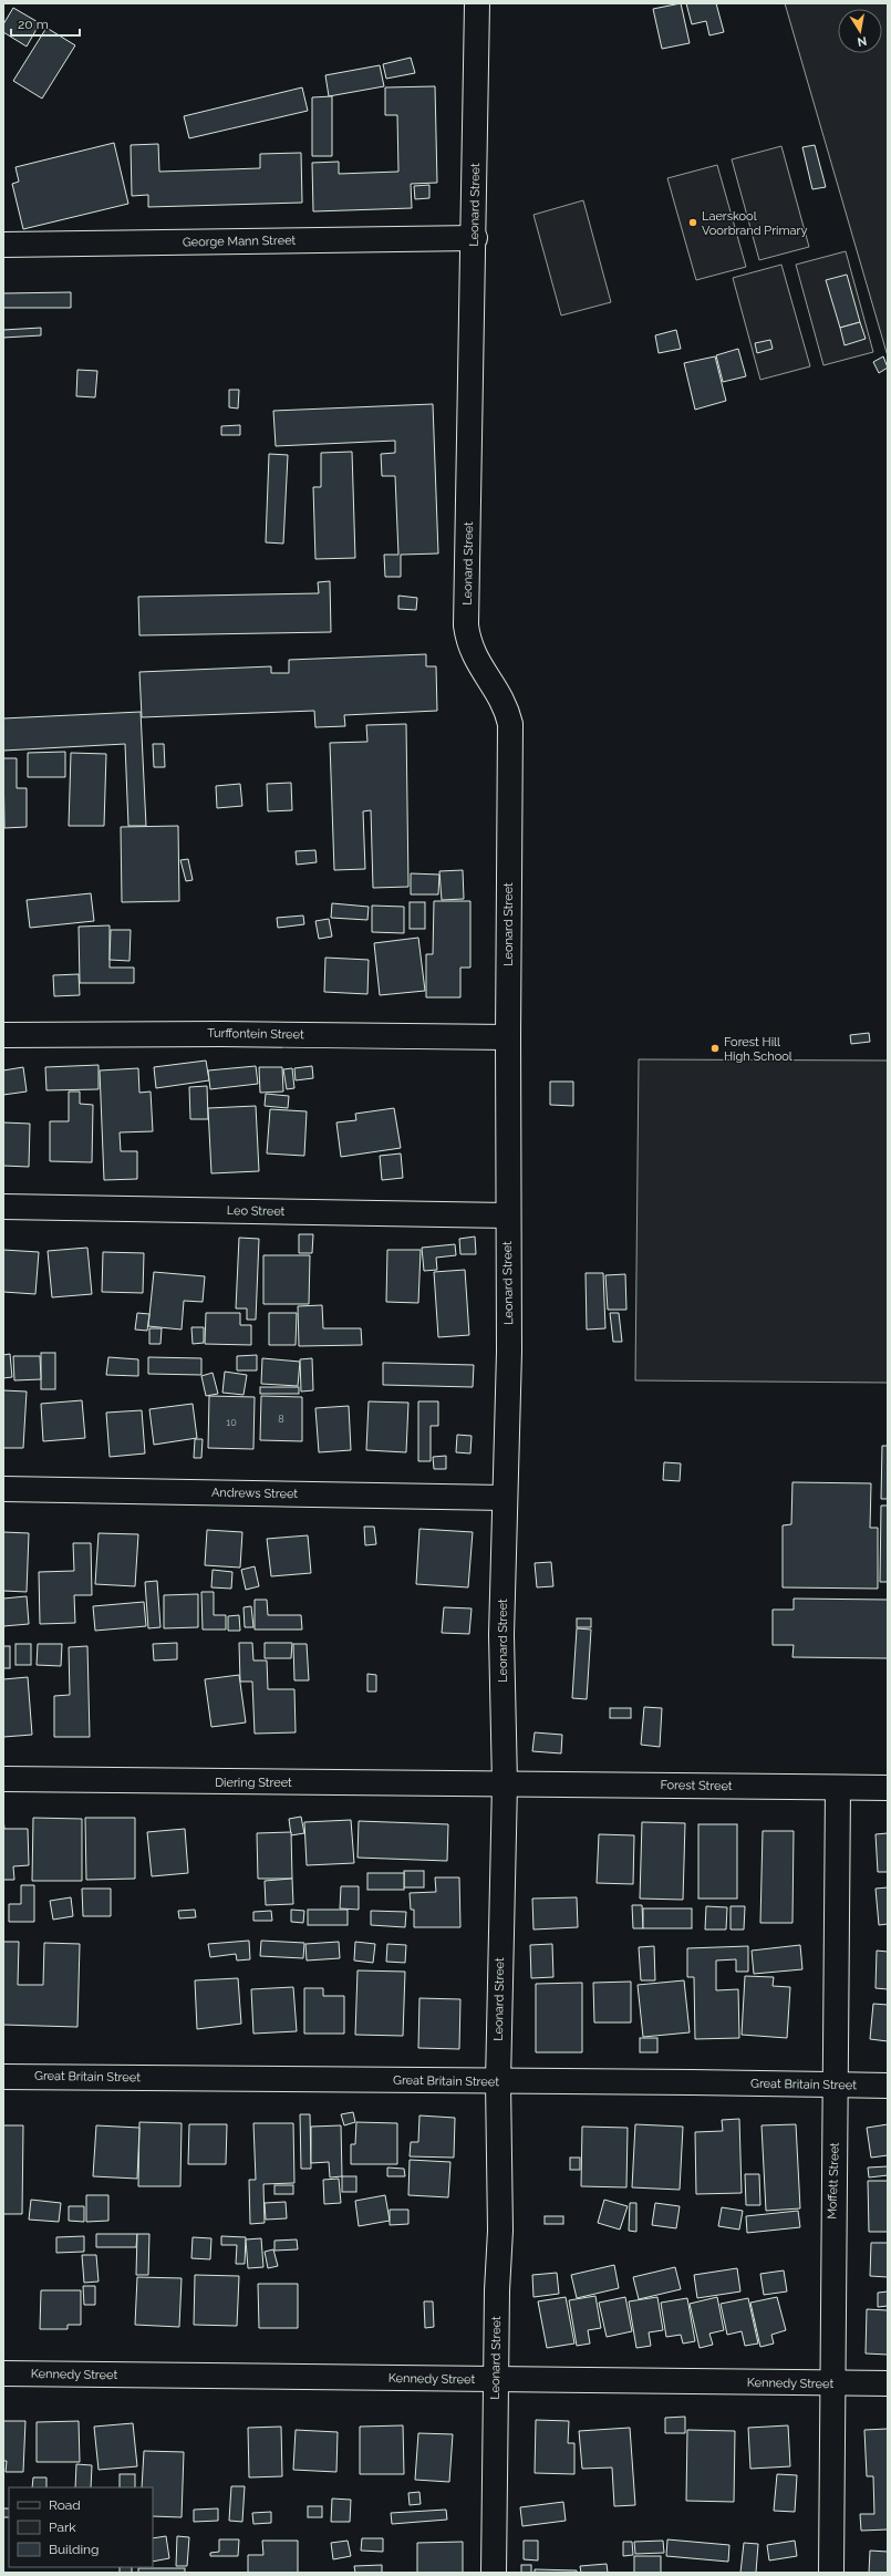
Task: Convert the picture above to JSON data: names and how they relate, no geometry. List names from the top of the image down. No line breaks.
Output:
{"streets":{"street":["Leonard Street","George Mann Street","Turffontein Street","Leo Street","Andrews Street","Diering Street","Forest Street","Great Britain Street","Moffett Street","Kennedy Street"]},"crossings":[["Leonard Street","George Mann Street"],["Leonard Street","Turffontein Street"],["Leonard Street","Leo Street"],["Leonard Street","Andrews Street"],["Leonard Street","Diering Street"],["Leonard Street","Forest Street"],["Leonard Street","Great Britain Street"],["Leonard Street","Kennedy Street"],["Diering Street","Forest Street"],["Forest Street","Moffett Street"],["Great Britain Street","Moffett Street"],["Moffett Street","Kennedy Street"]],"places":["Laerskool Voorbrand Primary","Forest Hill High School"],"house_numbers":["8","10"],"legend":["Road","Park","Building"],"scale_bar":"20 m","north":"bottom"}
